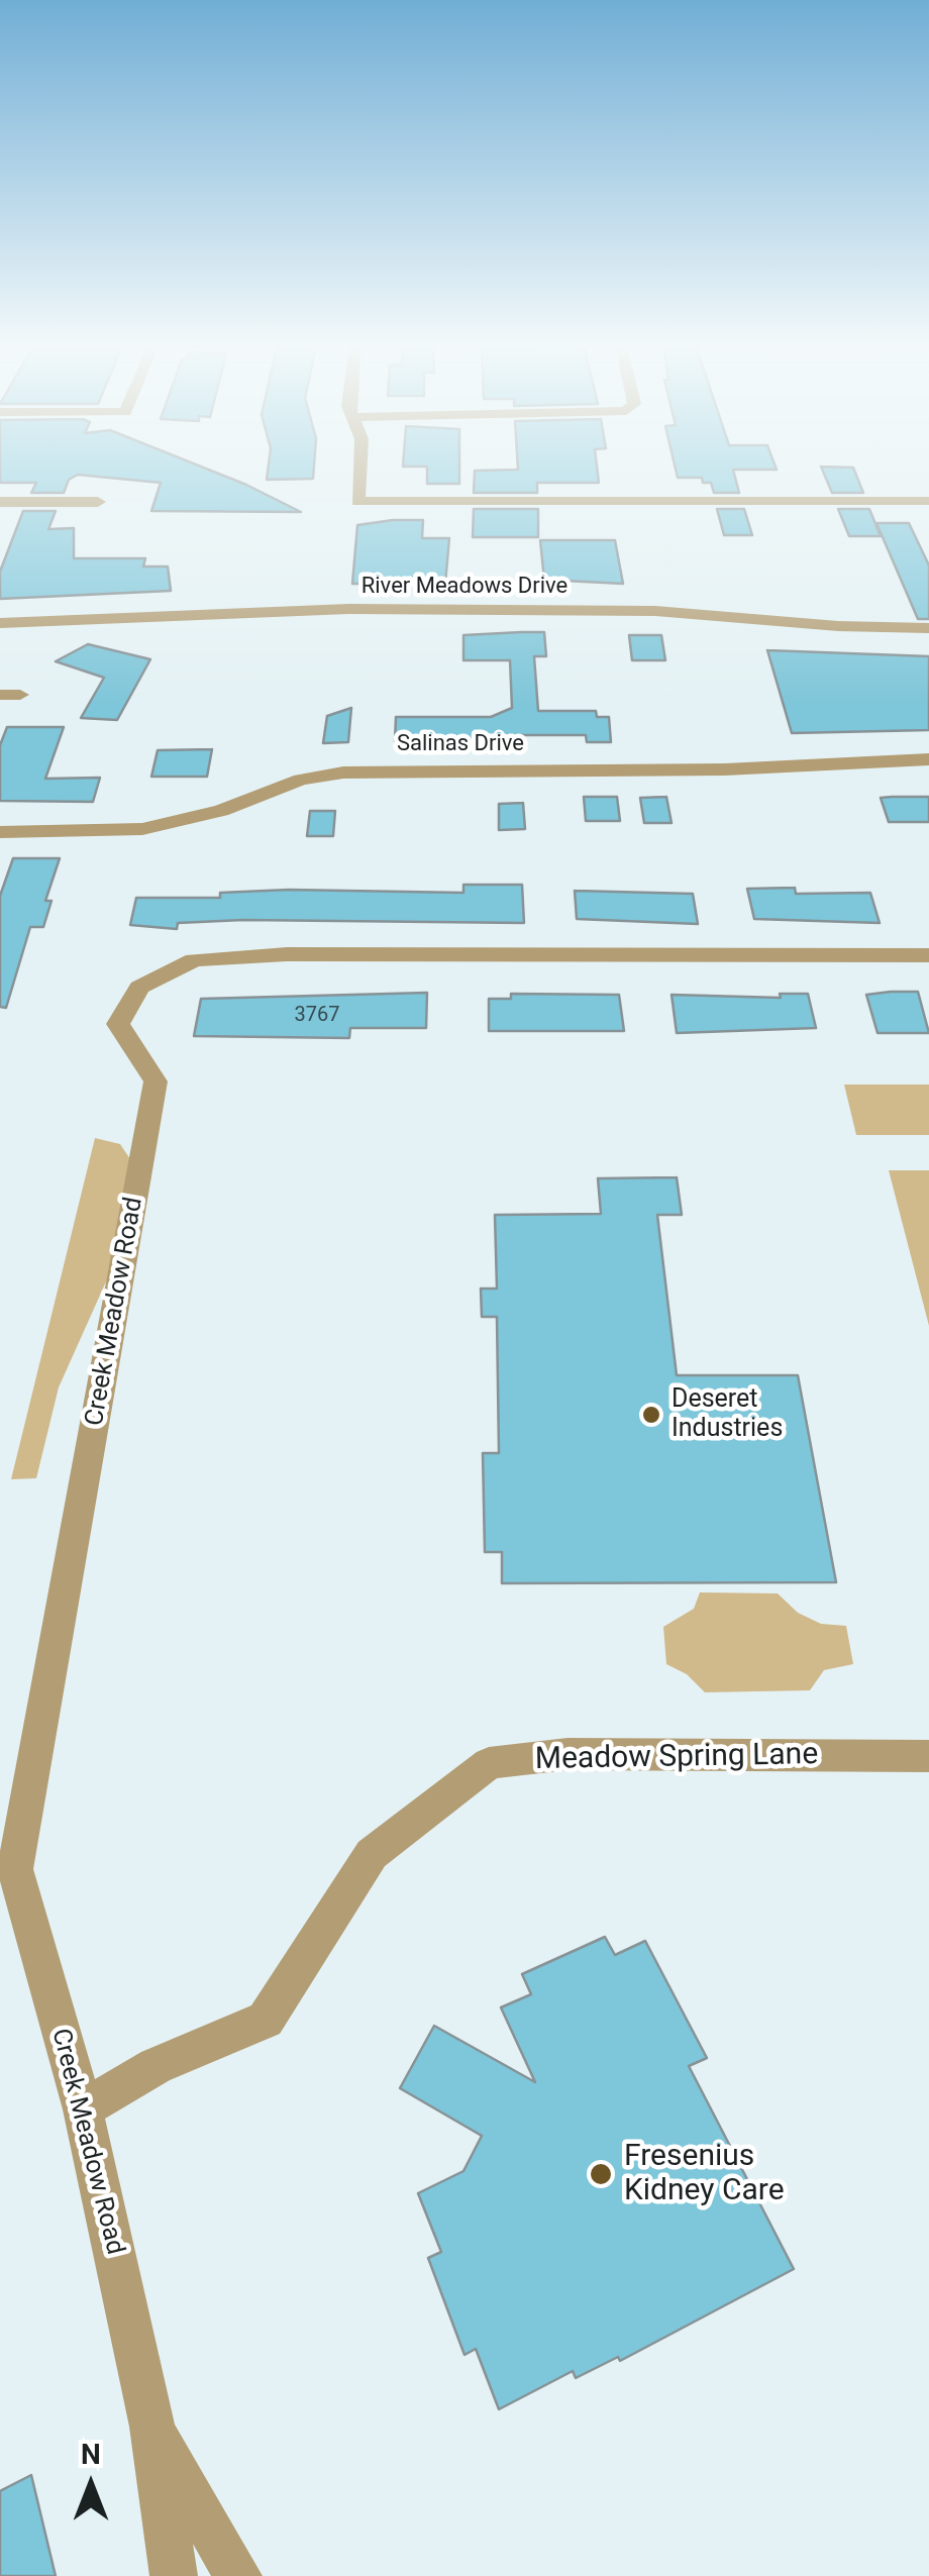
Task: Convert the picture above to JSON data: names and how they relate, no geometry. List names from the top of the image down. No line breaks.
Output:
{"streets":{"street":["River Meadows Drive","Salinas Drive","Creek Meadow Road","Meadow Spring Lane"]},"crossings":[["Creek Meadow Road","Meadow Spring Lane"]],"places":["Deseret Industries","Fresenius Kidney Care"],"house_numbers":["3767"],"north":"top"}
